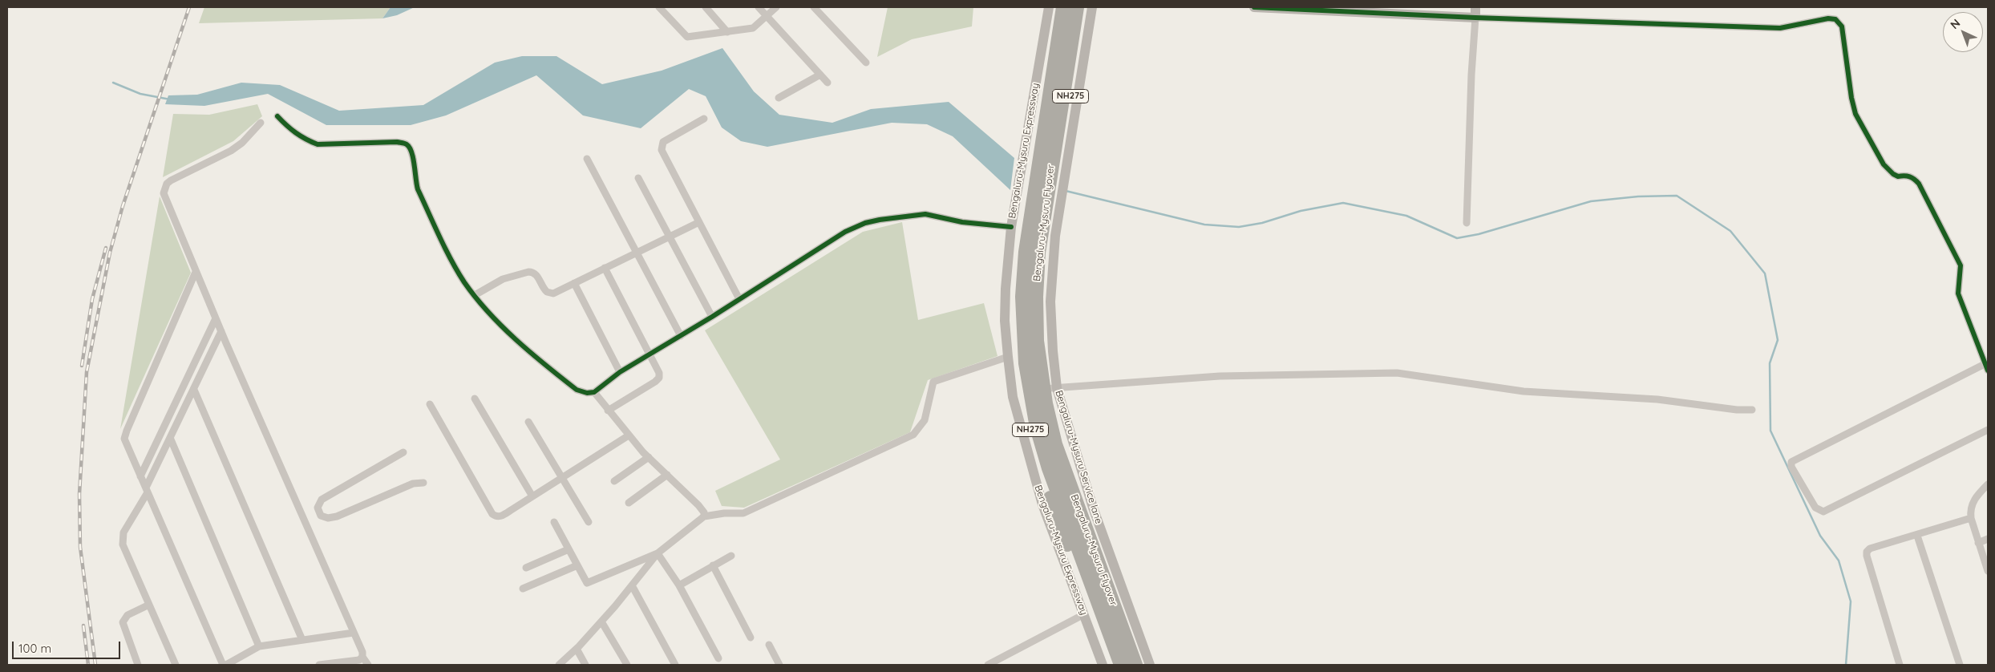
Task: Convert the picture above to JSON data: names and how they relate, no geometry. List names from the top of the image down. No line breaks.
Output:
{"streets":{"highway":["NH275","Bengaluru-Mysuru Expressway","Bengaluru-Mysuru Flyover"],"street":["Bengaluru-Mysuru Service lane"]},"crossings":[["NH275","Bengaluru-Mysuru Service lane"],["Bengaluru-Mysuru Expressway","Bengaluru-Mysuru Flyover"]],"scale_bar":"100 m","north":"top left"}
